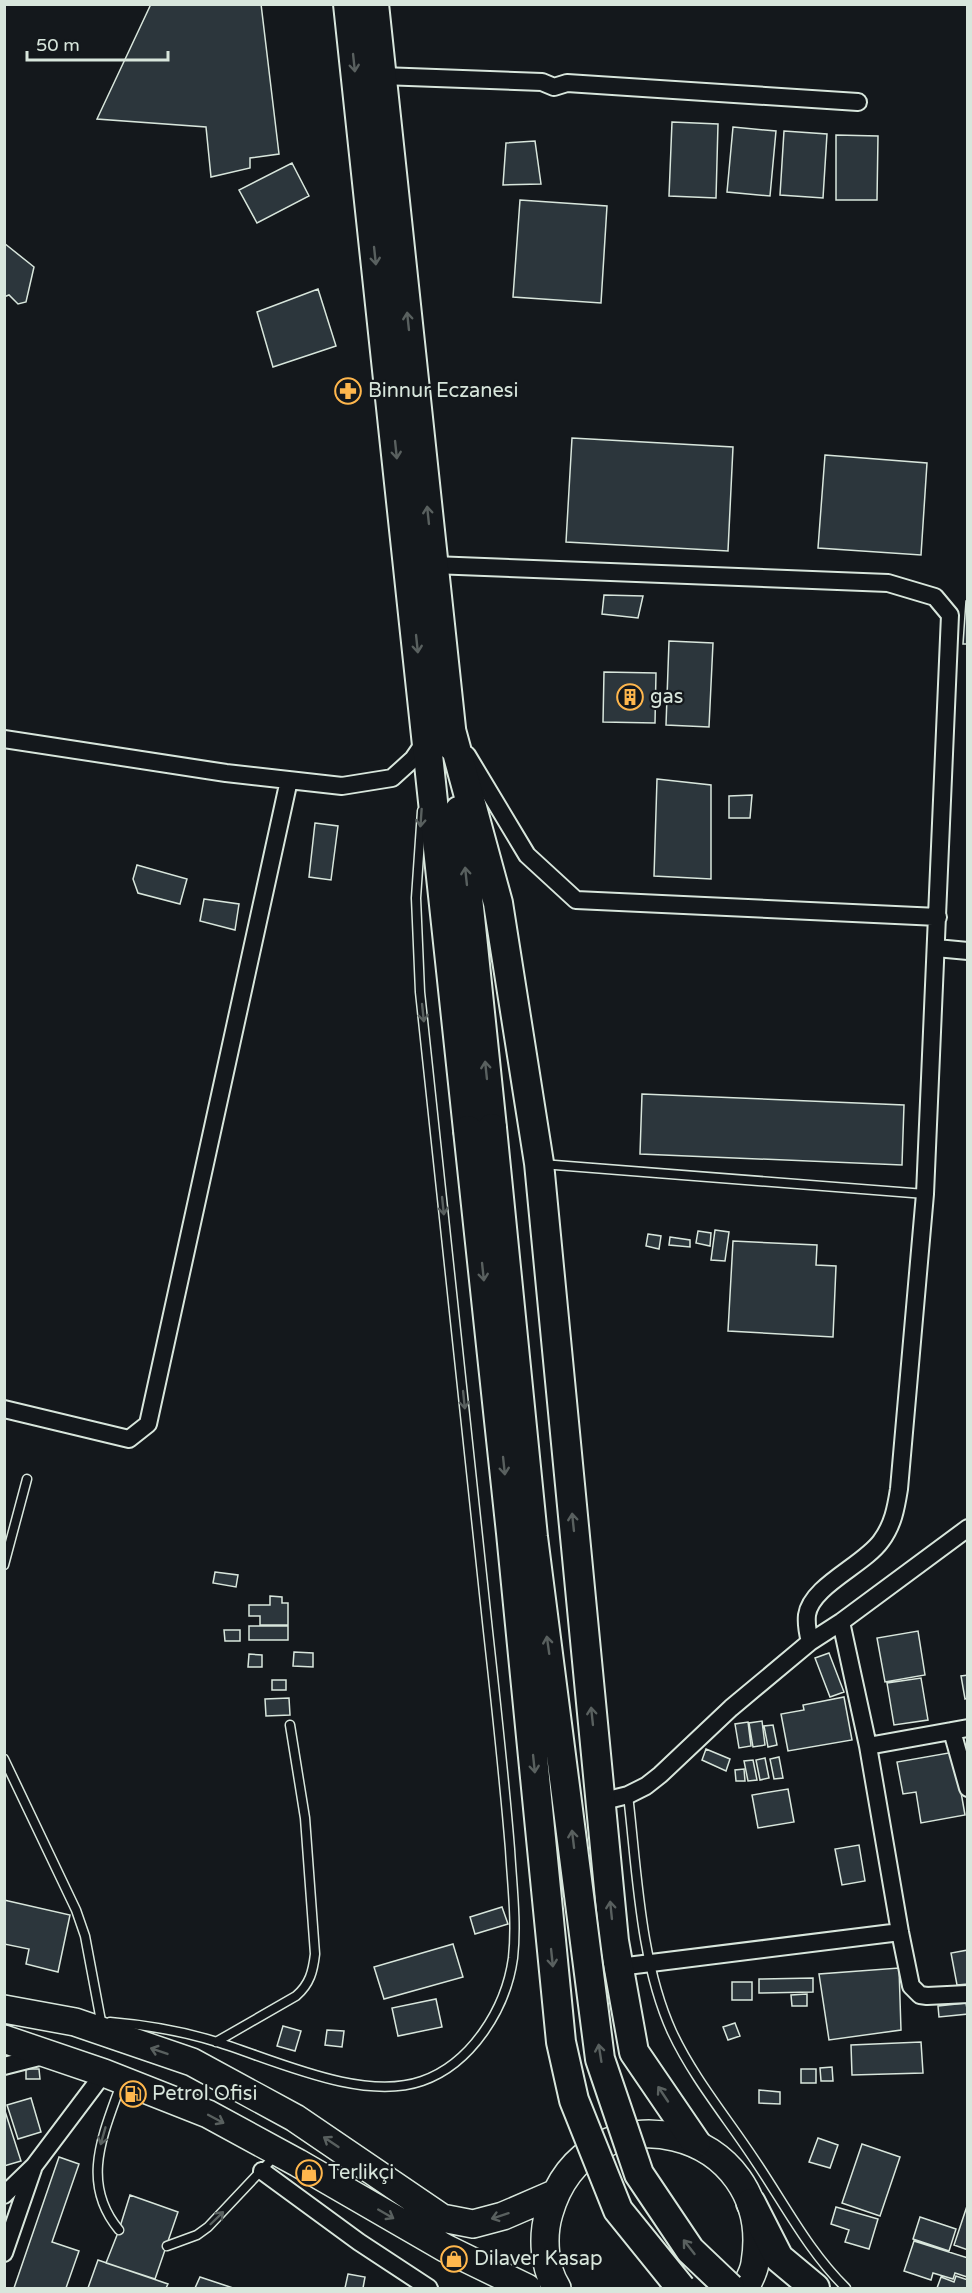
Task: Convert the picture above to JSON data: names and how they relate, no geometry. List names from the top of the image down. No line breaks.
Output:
{"places":{"pharmacy":["Binnur Eczanesi"],"building":["gas"],"fuel station":["Petrol Ofisi"],"shop":["Terlikçi","Dilaver Kasap"]},"scale_bar":"50 m"}
